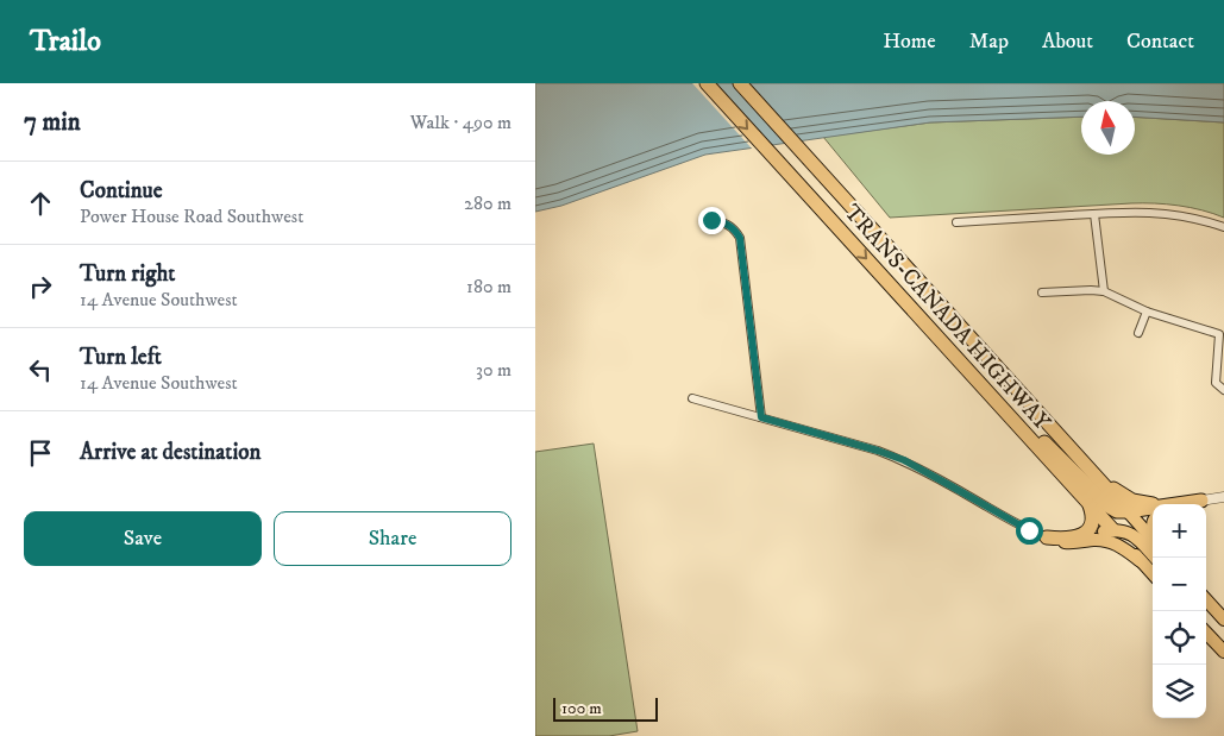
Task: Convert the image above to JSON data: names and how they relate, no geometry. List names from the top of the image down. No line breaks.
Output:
{"streets":{"highway":["TRANS-CANADA HIGHWAY"]},"scale_bar":"100 m","north":"top","page":{"header":"Trailo","nav":["Home","Map","About","Contact"],"heading":["7 min","Walk · 490 m"],"list":[["Continue","Power House Road Southwest","280 m"],["Turn right","14 Avenue Southwest","180 m"],["Turn left","14 Avenue Southwest","30 m"],"Arrive at destination"],"buttons":["Save","Share"],"map_buttons":["+","−"],"scale":"100 m"}}
